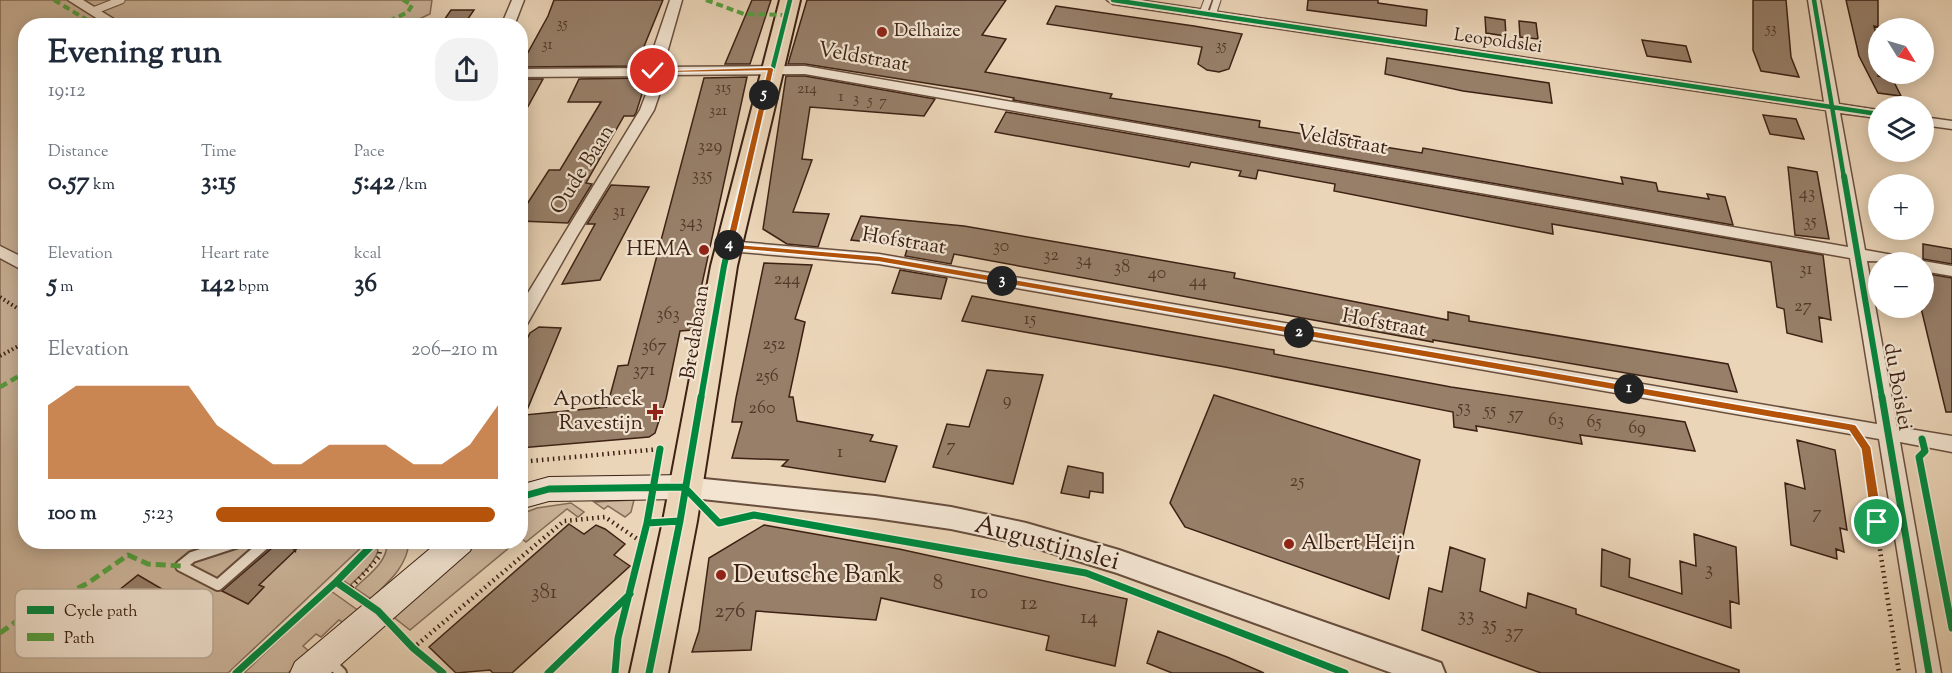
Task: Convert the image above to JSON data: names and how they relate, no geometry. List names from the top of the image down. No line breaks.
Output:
{"streets":{"main road":["Bredabaan"],"street":["Leopoldslei","Veldstraat","Oude Baan","Hofstraat","du Boislei","Augustijnslei"]},"crossings":[["Leopoldslei","du Boislei"],["Veldstraat","Oude Baan"],["Veldstraat","Bredabaan"],["Veldstraat","du Boislei"],["Hofstraat","Bredabaan"],["Hofstraat","du Boislei"],["Bredabaan","Augustijnslei"]],"places":{"other":["Delhaize","HEMA","Albert Heijn","Deutsche Bank"],"health":["Apotheek Ravestijn"]},"house_numbers":["35","53","31","35","315","214","1","3","5","7","321","329","335","43","31","35","343","30","32","34","38","31","40","244","44","27","363","15","252","367","371","256","9","53","260","55","57","63","65","69","7","1","25","7","3","8","381","10","12","276","33","14","35","37"],"legend":["Cycle path","Path"],"north":"bottom right","page":{"map_buttons":["+","−"],"heading":["Evening run","19:12"],"pins":["5","4","3","2","1"],"stats":[["Distance","0.57 km"],["Time","3:15"],["Pace","5:42 /km"],["Elevation","5 m"],["Heart rate","142 bpm"],["kcal","36"]],"chart":["Elevation","206–210 m"],"list":[{"name":"100 m","note":"5:23"}]}}
